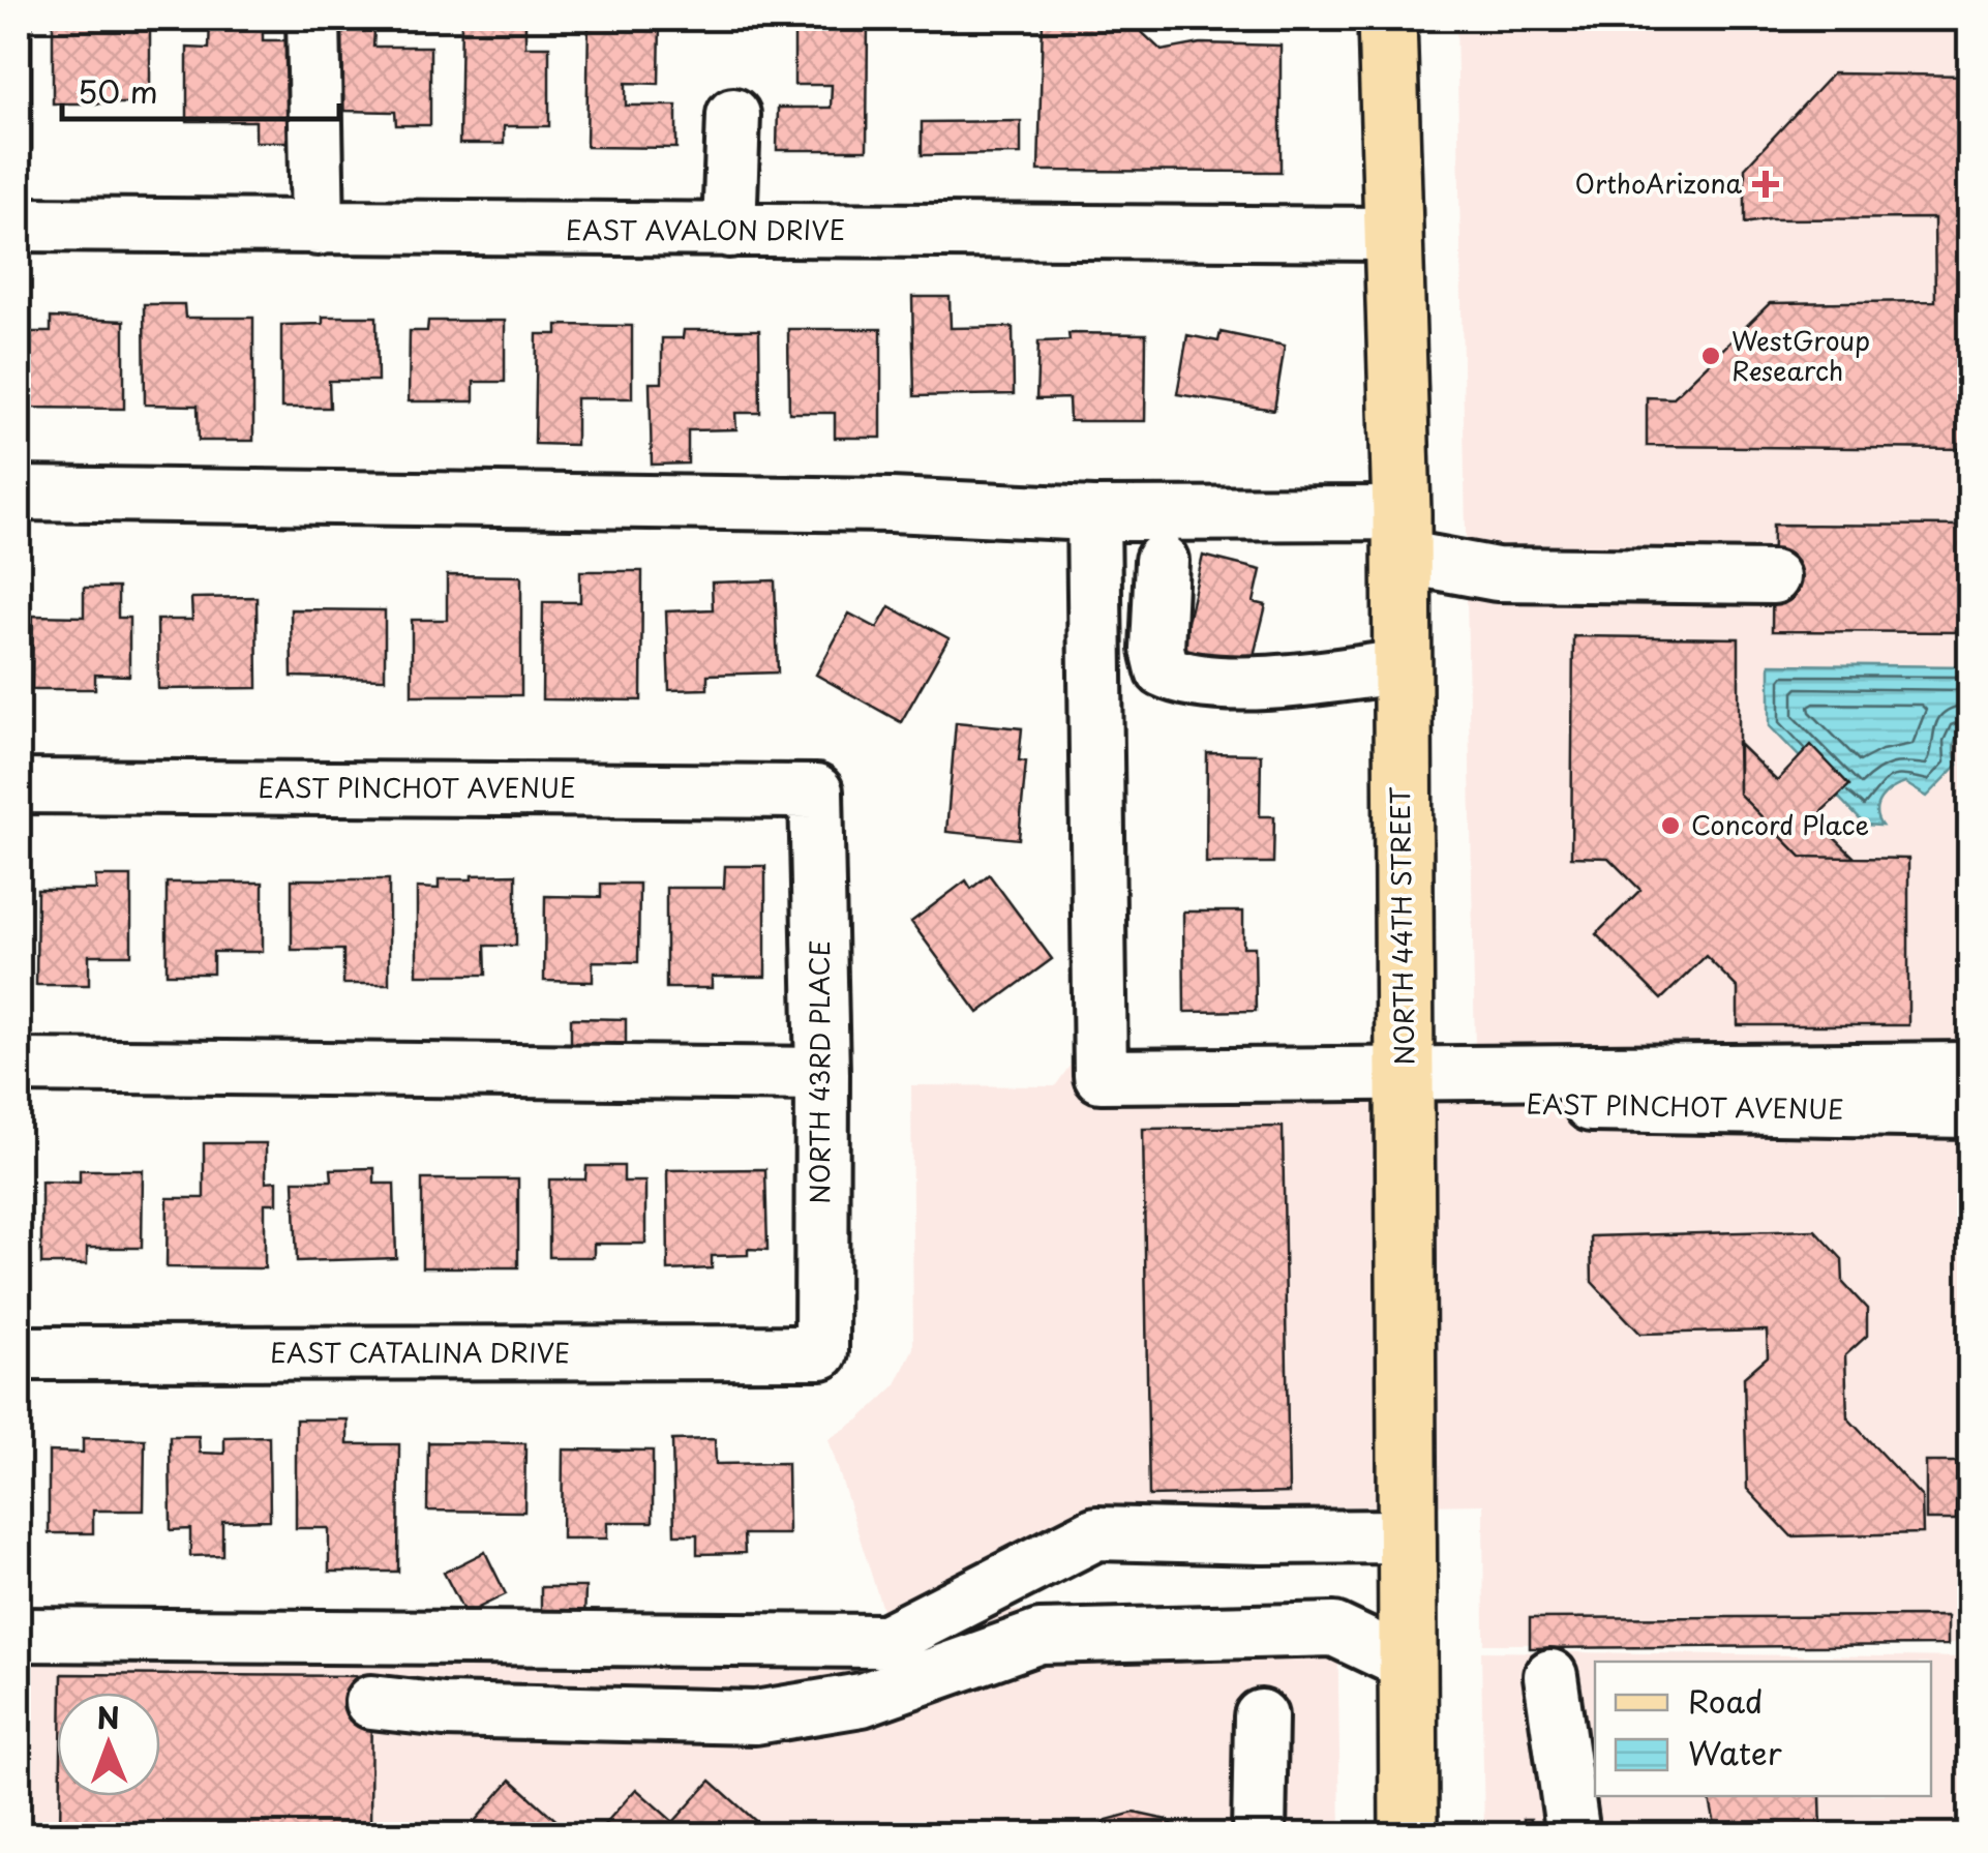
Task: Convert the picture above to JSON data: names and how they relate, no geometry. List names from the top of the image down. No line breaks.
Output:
{"streets":{"main road":["NORTH 44TH STREET"],"street":["EAST AVALON DRIVE","EAST PINCHOT AVENUE","NORTH 43RD PLACE","EAST CATALINA DRIVE"]},"crossings":[["EAST AVALON DRIVE","NORTH 44TH STREET"],["EAST PINCHOT AVENUE","NORTH 44TH STREET"],["EAST PINCHOT AVENUE","NORTH 43RD PLACE"],["NORTH 43RD PLACE","EAST CATALINA DRIVE"]],"places":{"health":["OrthoArizona"],"other":["WestGroup Research","Concord Place"]},"legend":["Road","Water"],"scale_bar":"50 m","north":"top"}
